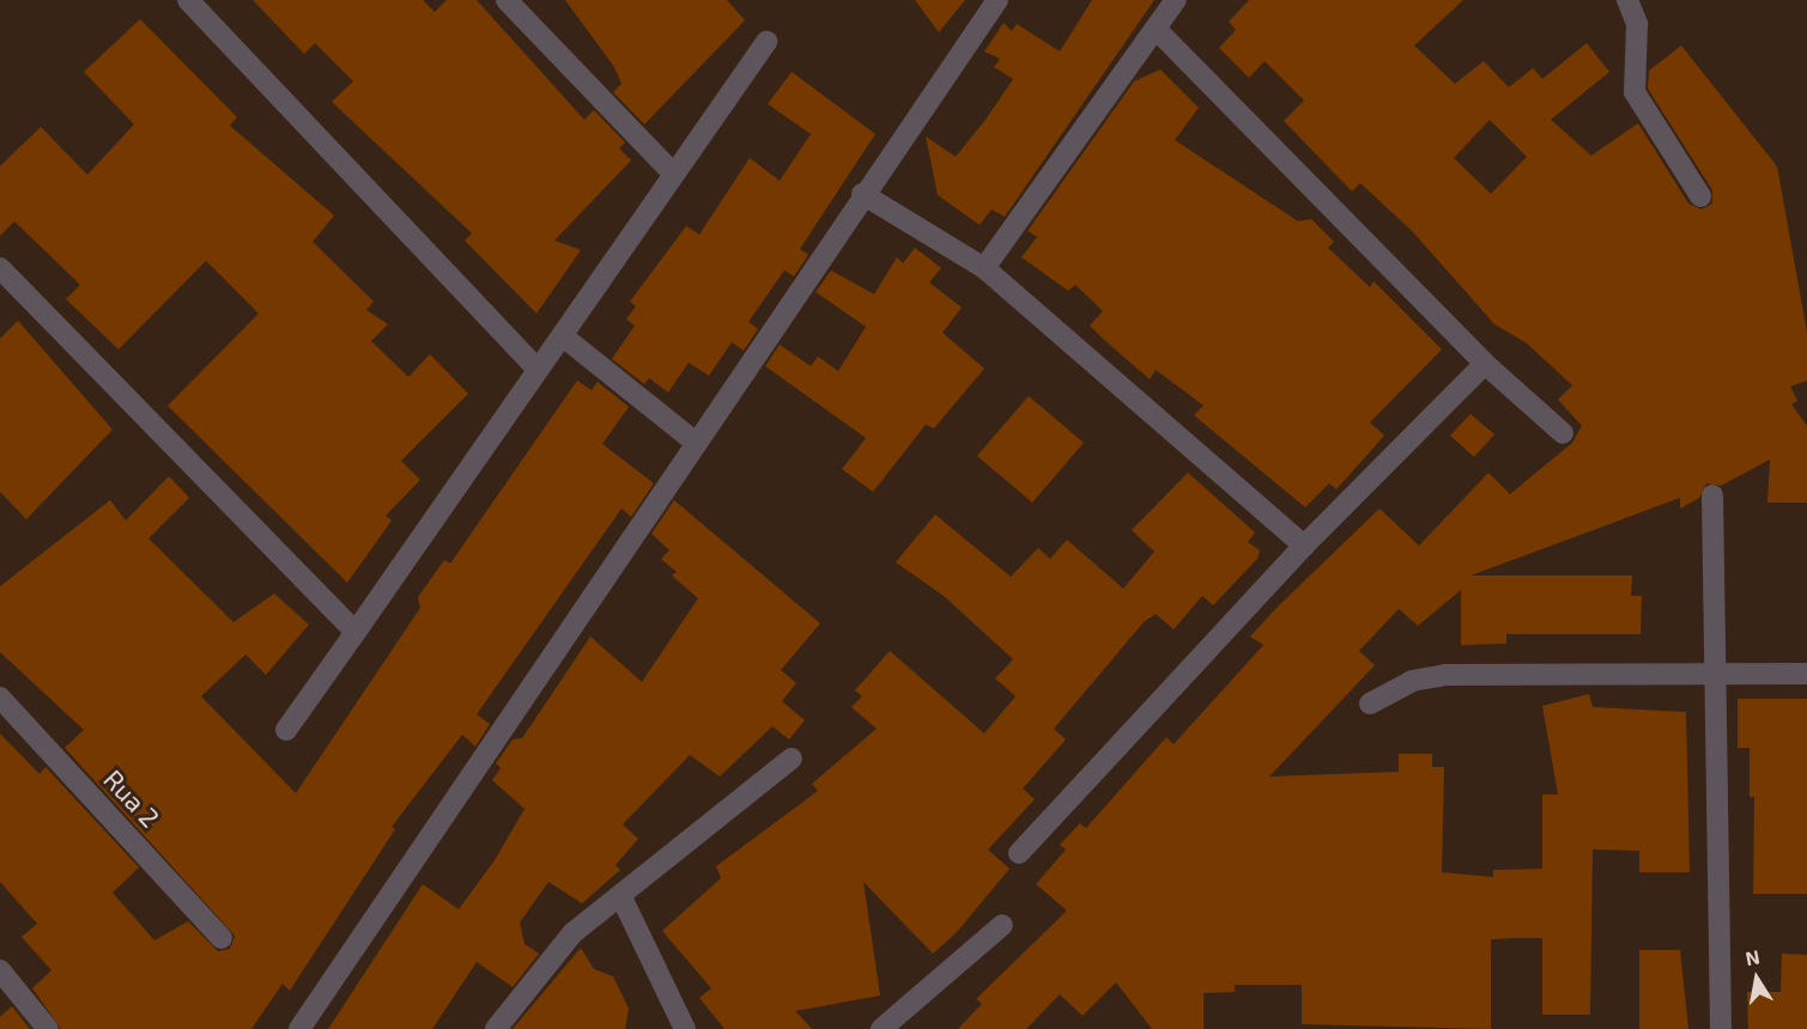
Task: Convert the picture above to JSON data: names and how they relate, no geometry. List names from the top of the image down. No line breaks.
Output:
{"streets":{"street":["Rua 2"]},"north":"top"}
